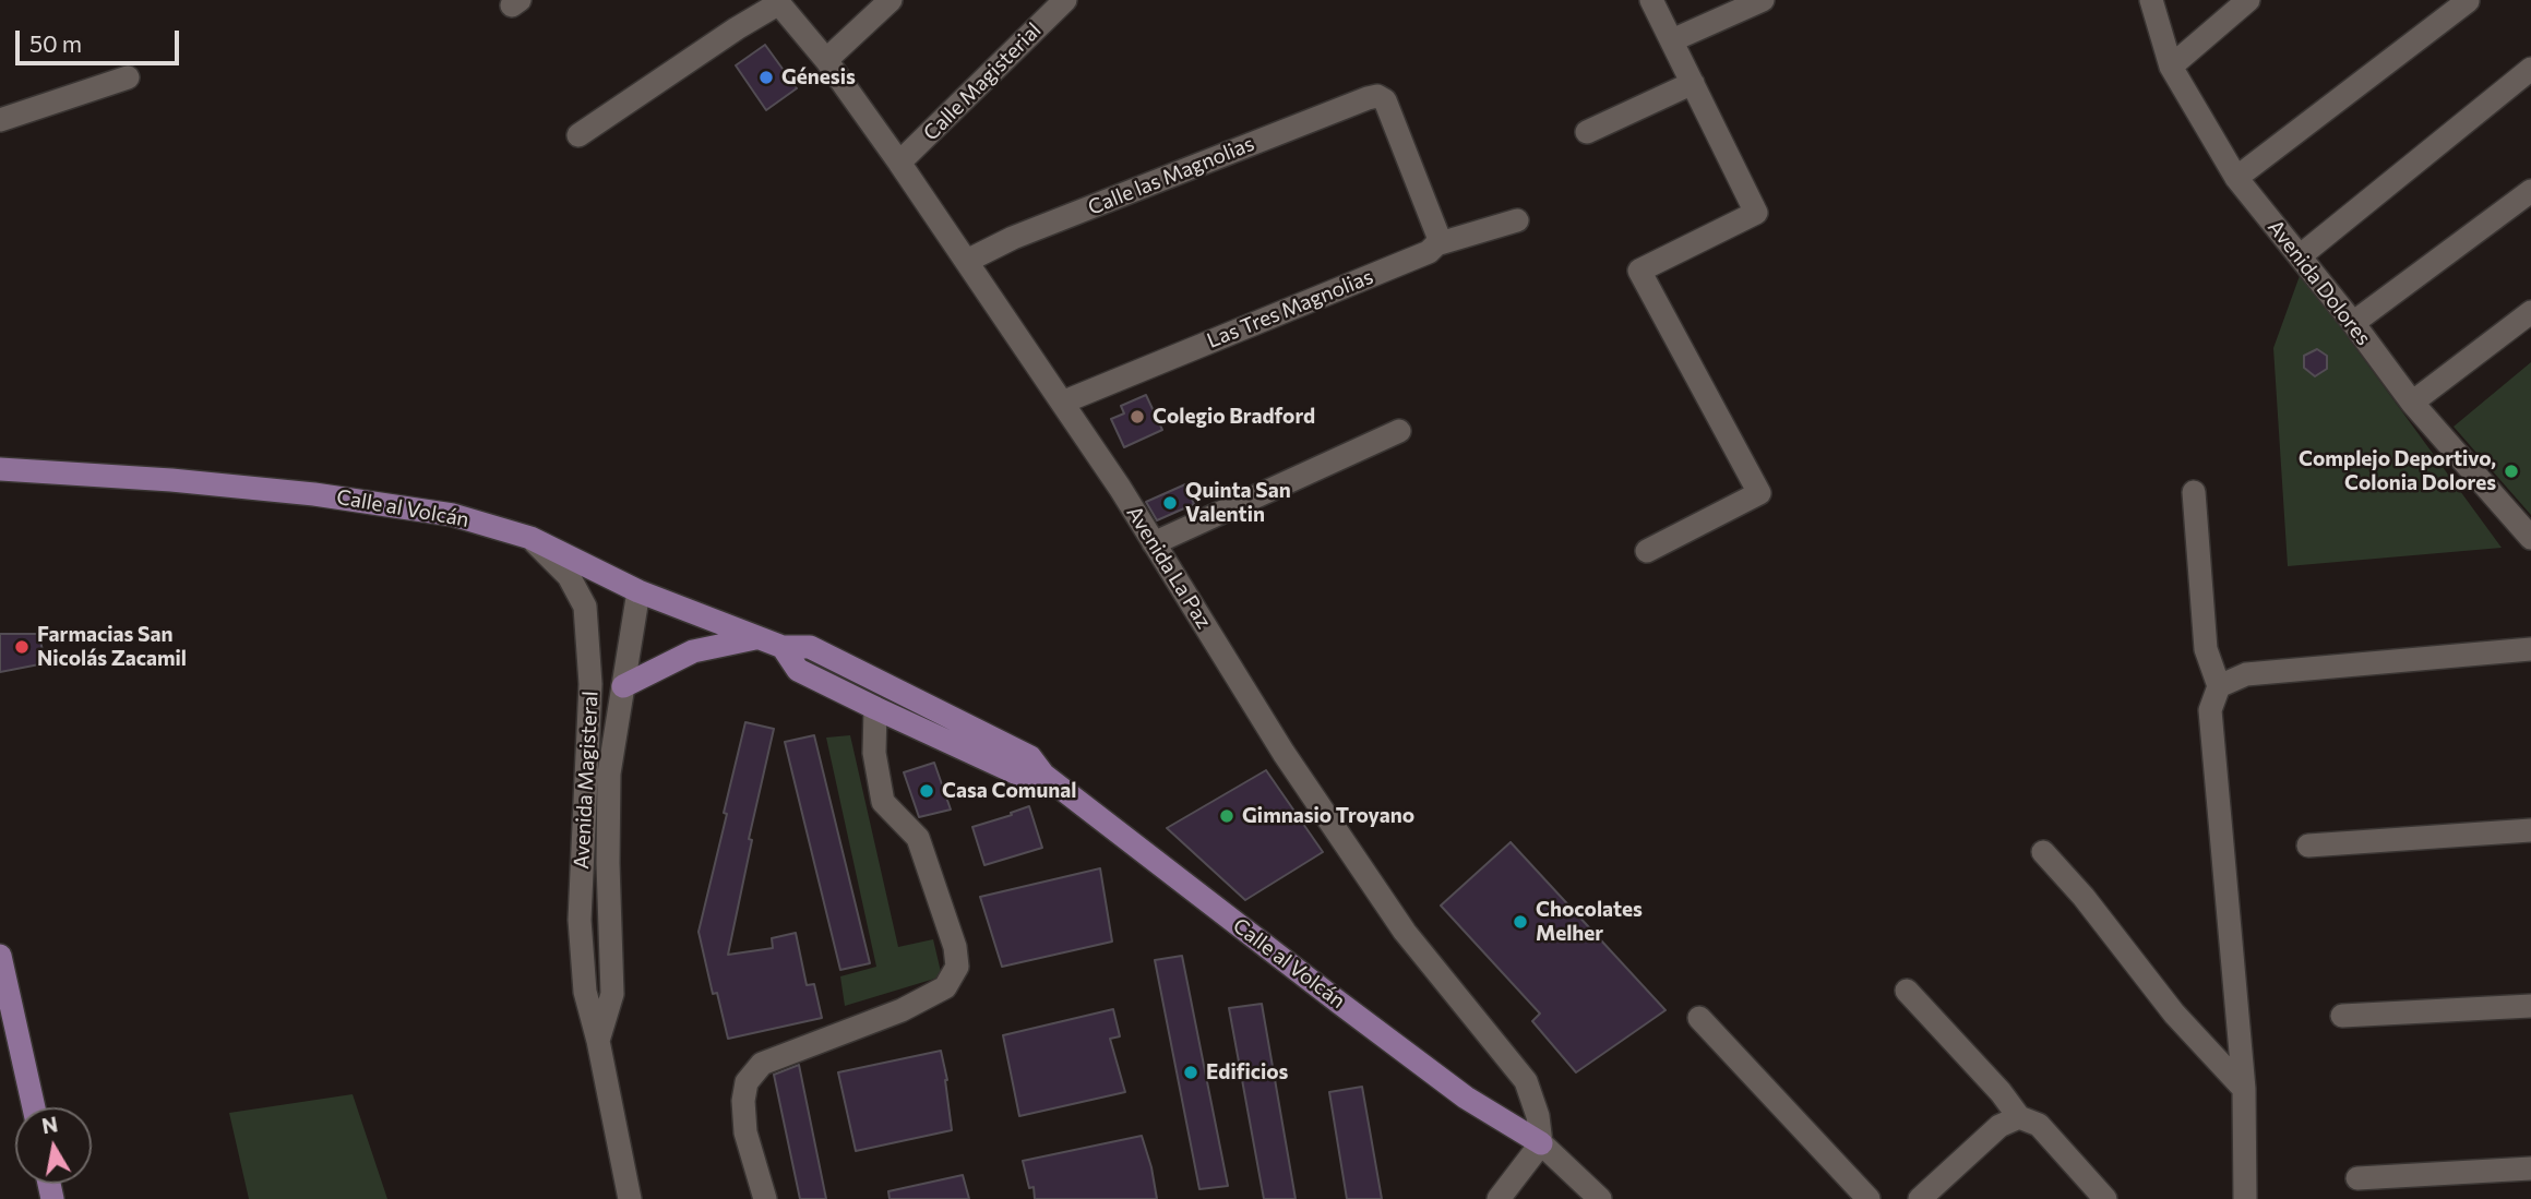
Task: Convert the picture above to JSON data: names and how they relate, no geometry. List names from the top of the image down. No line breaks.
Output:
{"streets":{"main road":["Calle al Volcán"],"street":["Calle Magisterial","Calle las Magnolias","Avenida Dolores","Las Tres Magnolias","Avenida La Paz","Avenida Magisteral"]},"crossings":[["Calle Magisterial","Avenida La Paz"],["Calle las Magnolias","Las Tres Magnolias"],["Calle las Magnolias","Avenida La Paz"],["Las Tres Magnolias","Avenida La Paz"],["Calle al Volcán","Avenida La Paz"],["Calle al Volcán","Avenida Magisteral"]],"places":["Génesis","Colegio Bradford","Complejo Deportivo, Colonia Dolores","Quinta San Valentin","Farmacias San Nicolás Zacamil","Casa Comunal","Gimnasio Troyano","Chocolates Melher","Edificios"],"scale_bar":"50 m","north":"top"}
